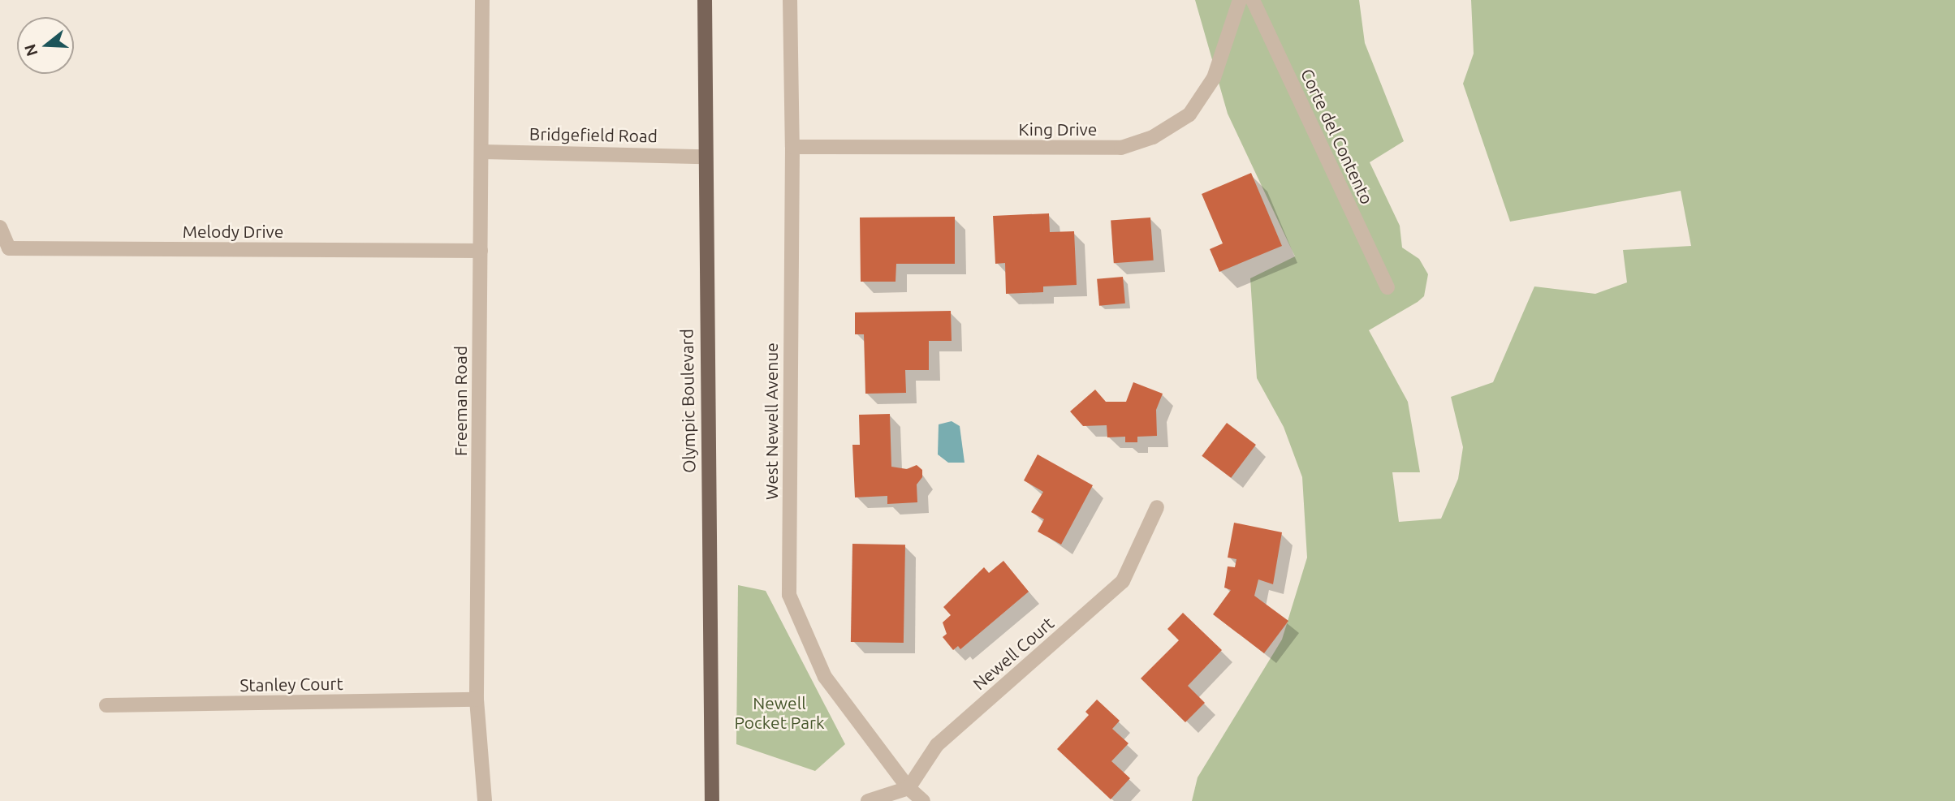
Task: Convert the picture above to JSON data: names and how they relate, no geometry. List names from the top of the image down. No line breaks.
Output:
{"streets":{"main road":["Olympic Boulevard"],"street":["King Drive","Bridgefield Road","Corte del Contento","Melody Drive","Freeman Road","West Newell Avenue","Newell Court","Stanley Court"]},"crossings":[["King Drive","West Newell Avenue"],["Bridgefield Road","Freeman Road"],["Bridgefield Road","Olympic Boulevard"],["Melody Drive","Freeman Road"],["Freeman Road","Stanley Court"],["West Newell Avenue","Newell Court"]],"parks":["Newell Pocket Park"],"north":"left"}
